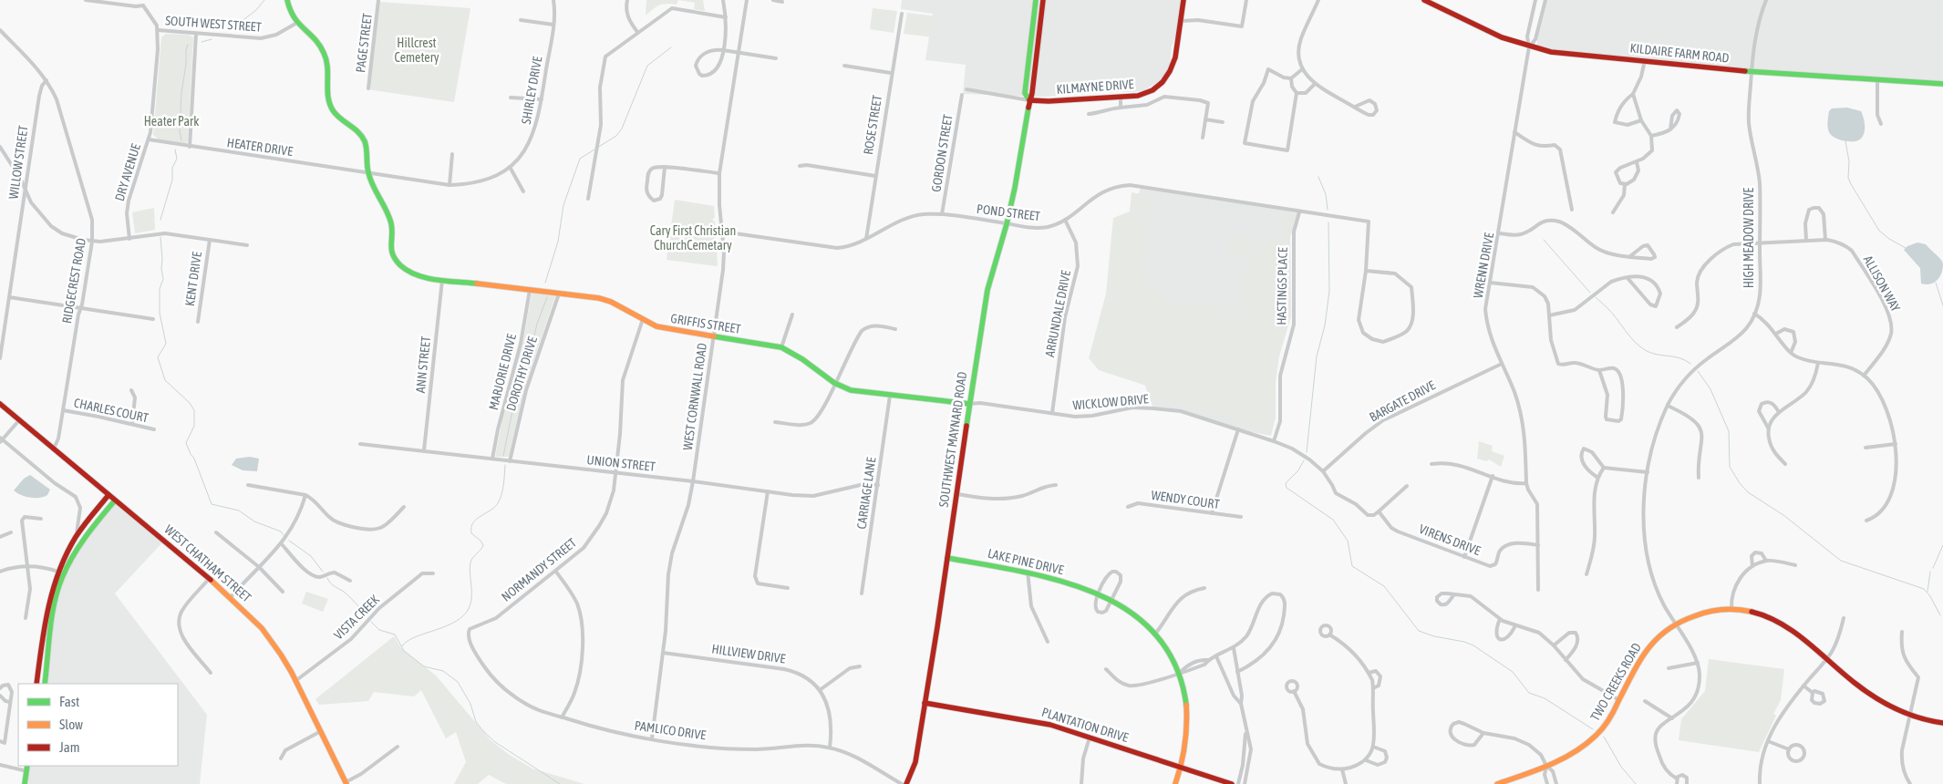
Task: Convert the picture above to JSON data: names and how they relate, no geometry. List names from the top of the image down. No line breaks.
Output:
{"streets":{"street":["SOUTH WEST STREET","PAGE STREET","KILDAIRE FARM ROAD","KILMAYNE DRIVE","SHIRLEY DRIVE","ROSE STREET","HEATER DRIVE","GORDON STREET","WILLOW STREET","DRY AVENUE","POND STREET","HIGH MEADOW DRIVE","WRENN DRIVE","KENT DRIVE","RIDGECREST ROAD","ALLISON WAY","HASTINGS PLACE","ARRUNDALE DRIVE","GRIFFIS STREET","ANN STREET","MARJORIE DRIVE","DOROTHY DRIVE","WEST CORNWALL ROAD","BARGATE DRIVE","WICKLOW DRIVE","CHARLES COURT","SOUTHWEST MAYNARD ROAD","UNION STREET","CARRIAGE LANE","WENDY COURT","VIRENS DRIVE","LAKE PINE DRIVE","WEST CHATHAM STREET","NORMANDY STREET","VISTA CREEK","HILLVIEW DRIVE","TWO CREEKS ROAD","PLANTATION DRIVE","PAMLICO DRIVE"]},"crossings":[["SOUTH WEST STREET","DRY AVENUE"],["SOUTH WEST STREET","GRIFFIS STREET"],["KILDAIRE FARM ROAD","HIGH MEADOW DRIVE"],["KILDAIRE FARM ROAD","WRENN DRIVE"],["KILMAYNE DRIVE","SOUTHWEST MAYNARD ROAD"],["SHIRLEY DRIVE","HEATER DRIVE"],["SHIRLEY DRIVE","GRIFFIS STREET"],["ROSE STREET","POND STREET"],["HEATER DRIVE","DRY AVENUE"],["HEATER DRIVE","GRIFFIS STREET"],["GORDON STREET","POND STREET"],["WILLOW STREET","RIDGECREST ROAD"],["POND STREET","HASTINGS PLACE"],["POND STREET","ARRUNDALE DRIVE"],["POND STREET","WEST CORNWALL ROAD"],["POND STREET","SOUTHWEST MAYNARD ROAD"],["HIGH MEADOW DRIVE","ALLISON WAY"],["HIGH MEADOW DRIVE","TWO CREEKS ROAD"],["WRENN DRIVE","BARGATE DRIVE"],["RIDGECREST ROAD","CHARLES COURT"],["RIDGECREST ROAD","WEST CHATHAM STREET"],["HASTINGS PLACE","WICKLOW DRIVE"],["ARRUNDALE DRIVE","WICKLOW DRIVE"],["GRIFFIS STREET","ANN STREET"],["GRIFFIS STREET","MARJORIE DRIVE"],["GRIFFIS STREET","DOROTHY DRIVE"],["GRIFFIS STREET","WEST CORNWALL ROAD"],["GRIFFIS STREET","WICKLOW DRIVE"],["GRIFFIS STREET","SOUTHWEST MAYNARD ROAD"],["GRIFFIS STREET","CARRIAGE LANE"],["GRIFFIS STREET","NORMANDY STREET"],["ANN STREET","UNION STREET"],["MARJORIE DRIVE","UNION STREET"],["DOROTHY DRIVE","UNION STREET"],["WEST CORNWALL ROAD","UNION STREET"],["WEST CORNWALL ROAD","HILLVIEW DRIVE"],["WEST CORNWALL ROAD","PAMLICO DRIVE"],["BARGATE DRIVE","WICKLOW DRIVE"],["WICKLOW DRIVE","SOUTHWEST MAYNARD ROAD"],["WICKLOW DRIVE","VIRENS DRIVE"],["SOUTHWEST MAYNARD ROAD","LAKE PINE DRIVE"],["SOUTHWEST MAYNARD ROAD","PLANTATION DRIVE"],["UNION STREET","CARRIAGE LANE"],["UNION STREET","NORMANDY STREET"],["LAKE PINE DRIVE","PLANTATION DRIVE"],["WEST CHATHAM STREET","VISTA CREEK"],["NORMANDY STREET","PAMLICO DRIVE"],["HILLVIEW DRIVE","PAMLICO DRIVE"]],"parks":["Hillcrest Cemetery","Heater Park","Cary First Christian ChurchCemetary"],"legend":["Fast","Slow","Jam"]}
